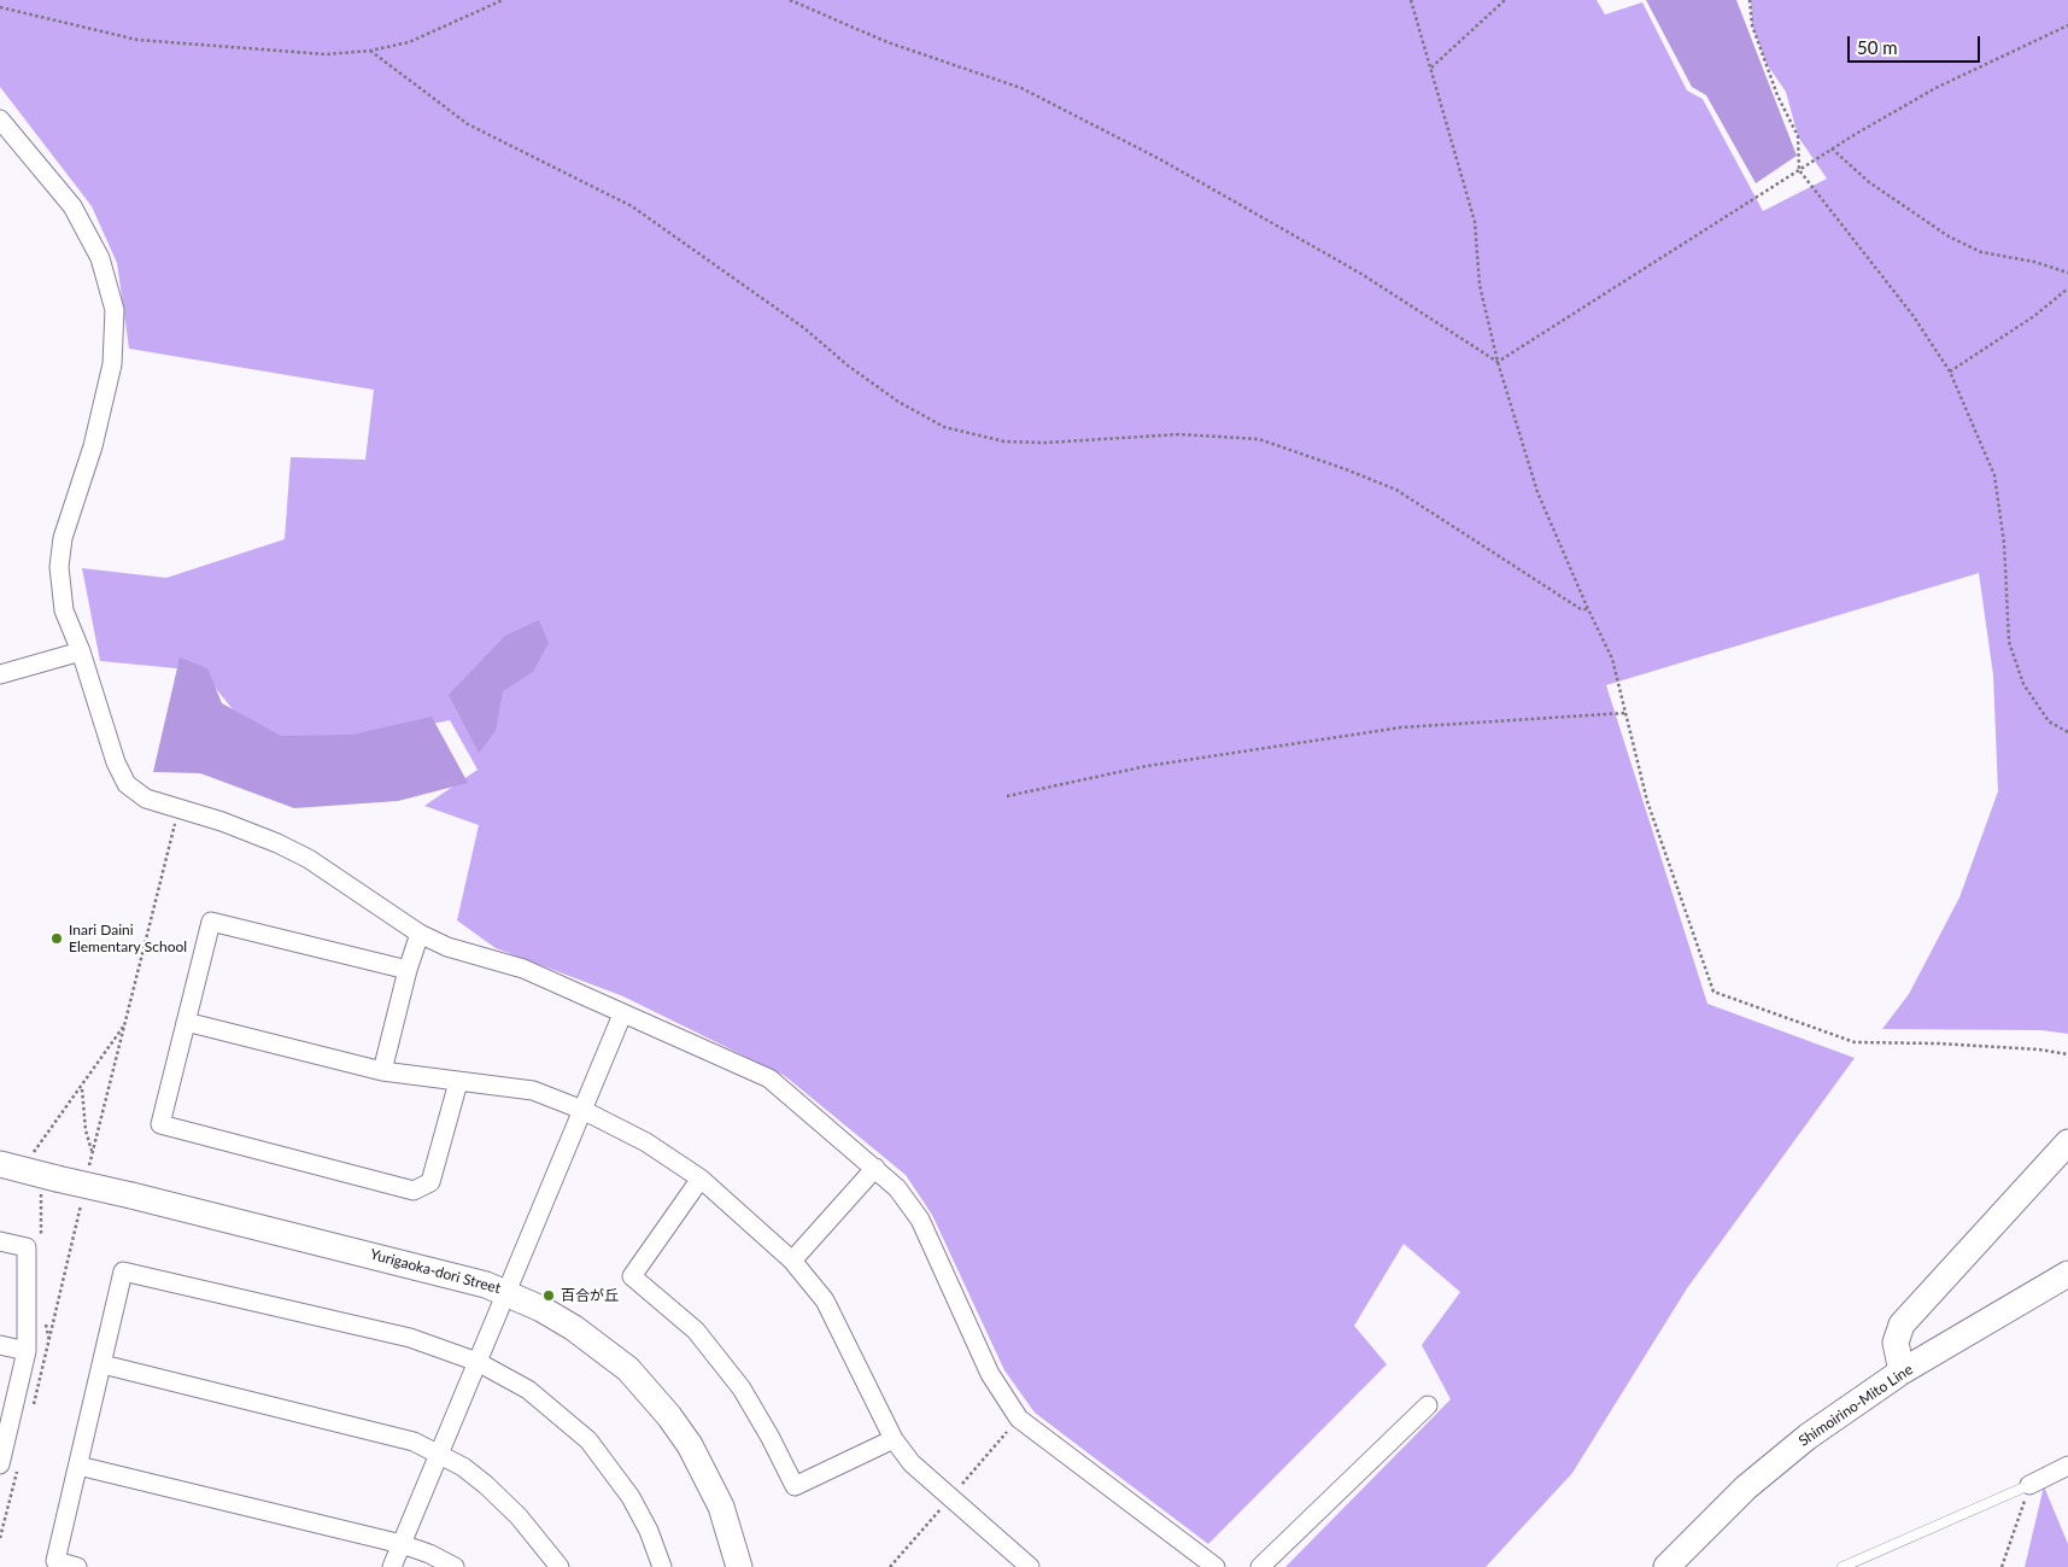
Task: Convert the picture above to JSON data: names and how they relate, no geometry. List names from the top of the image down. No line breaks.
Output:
{"streets":{"street":["Yurigaoka-dori Street","Shimoirino-Mito Line"]},"places":["Inari Daini Elementary School","百合が丘"],"scale_bar":"50 m"}
